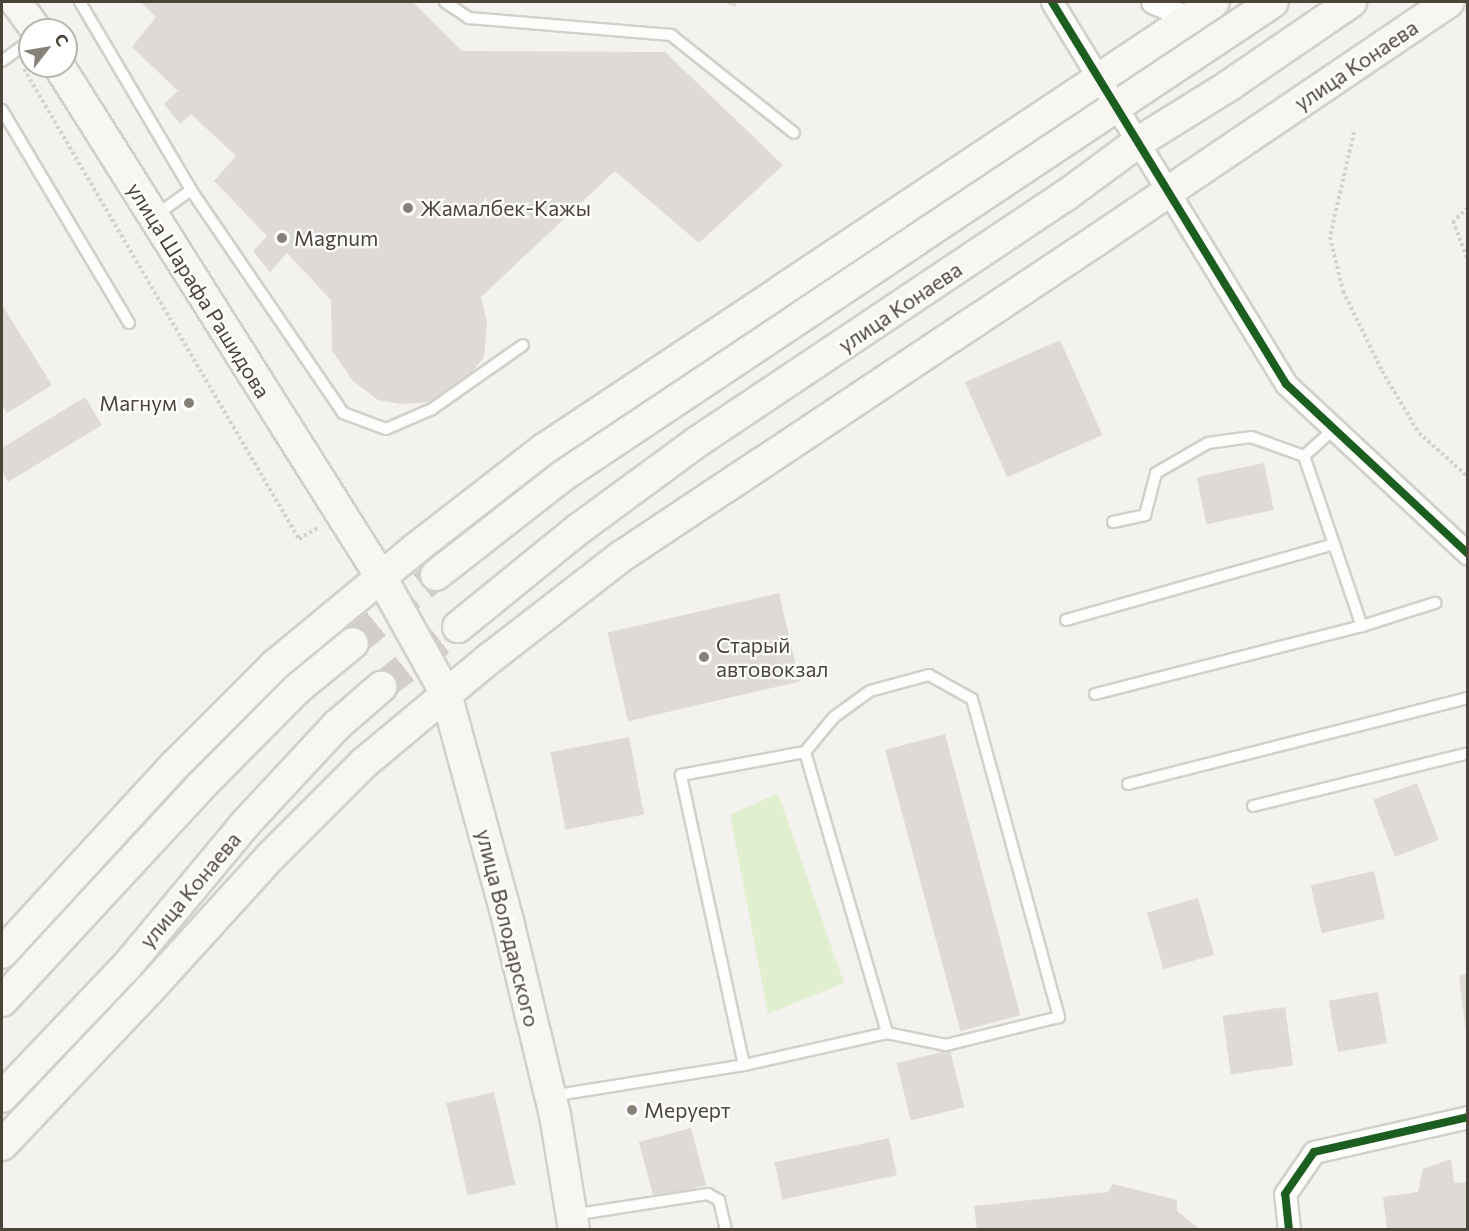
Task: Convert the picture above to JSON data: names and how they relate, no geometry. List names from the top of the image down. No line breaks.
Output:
{"streets":{"main road":["улица Конаева","улица Шарафа Рашидова","улица Володарского"]},"crossings":[["улица Конаева","улица Володарского"],["улица Шарафа Рашидова","улица Володарского"]],"places":["Жамалбек-Кажы","Magnum","Магнум","Старый автовокзал","Меруерт"],"north":"top right"}
